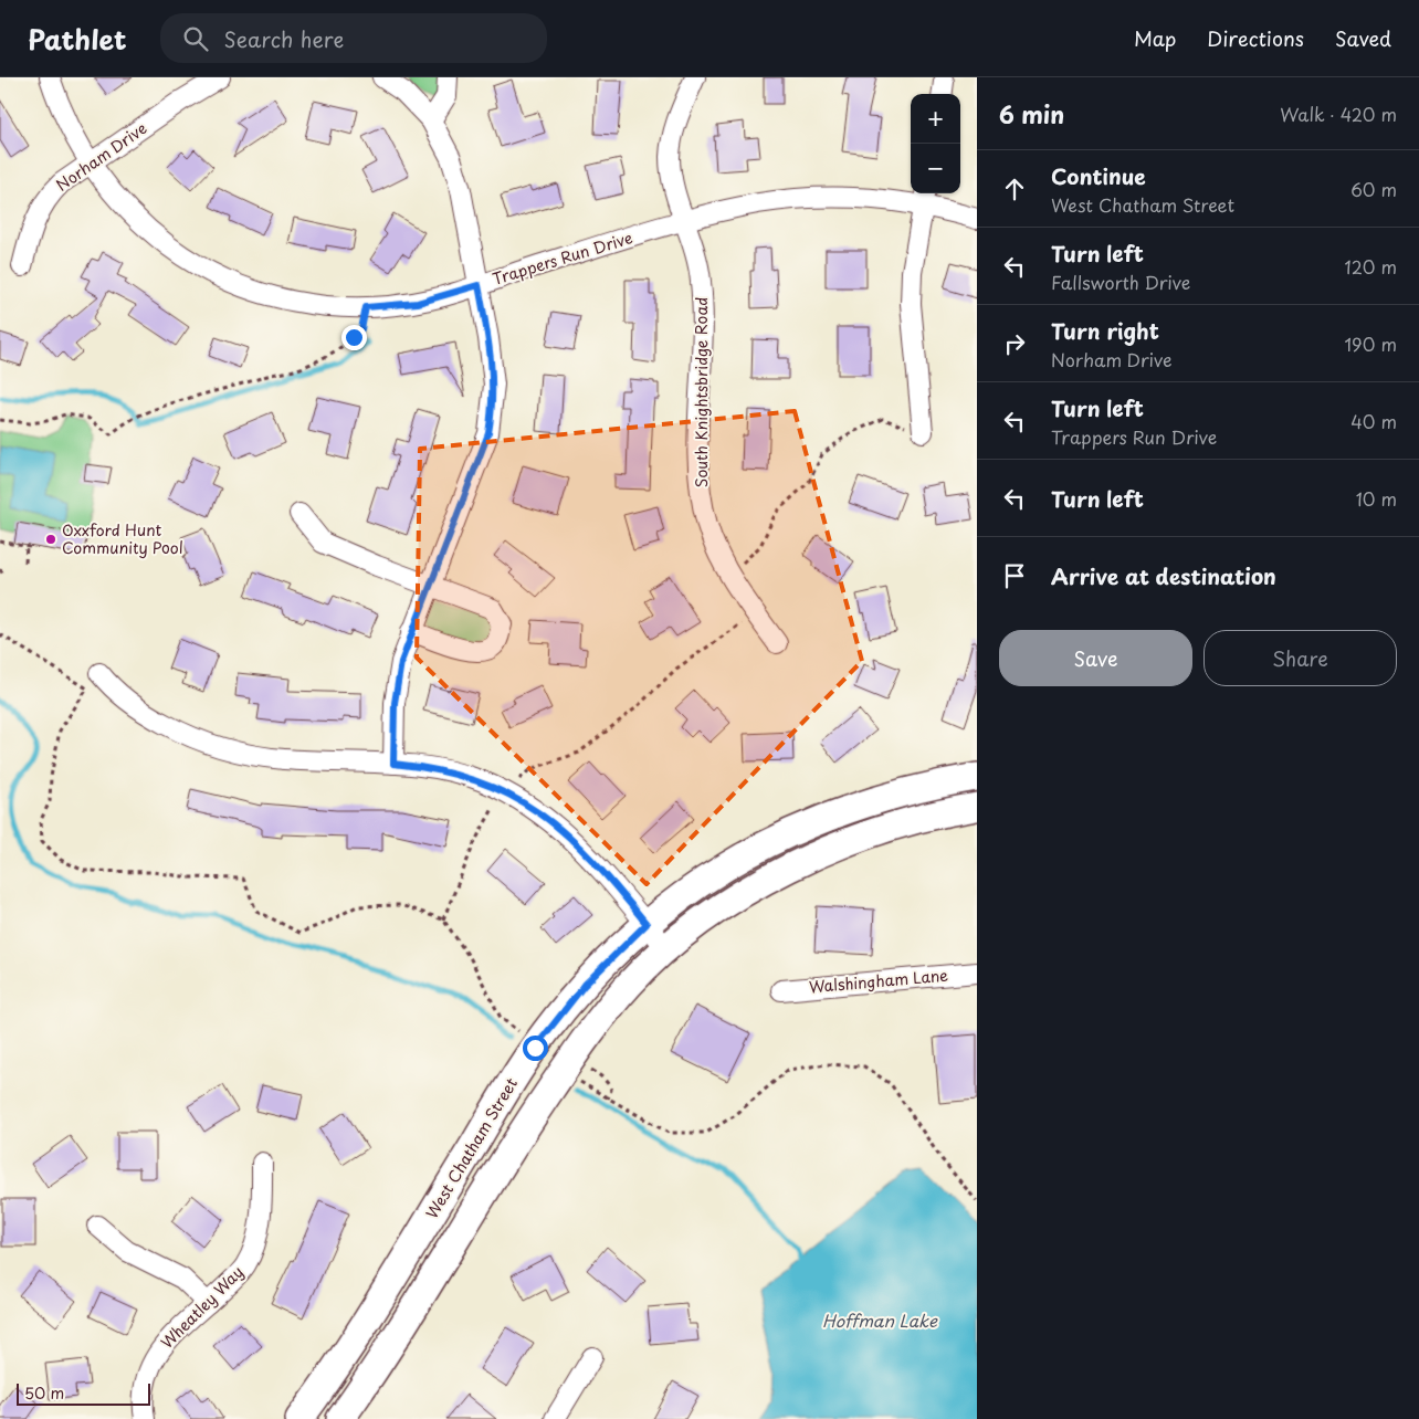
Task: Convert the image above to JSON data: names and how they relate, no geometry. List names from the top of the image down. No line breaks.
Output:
{"streets":{"street":["Norham Drive","Trappers Run Drive","South Knightsbridge Road","Walshingham Lane","West Chatham Street","Wheatley Way"]},"crossings":[["Norham Drive","Trappers Run Drive"],["Trappers Run Drive","South Knightsbridge Road"]],"water":["Hoffman Lake"],"places":["Oxxford Hunt Community Pool"],"scale_bar":"50 m","page":{"header":"Pathlet","search":"Search here","nav":["Map","Directions","Saved"],"heading":["6 min","Walk · 420 m"],"map_buttons":["+","−"],"list":[["Continue","West Chatham Street","60 m"],["Turn left","Fallsworth Drive","120 m"],["Turn right","Norham Drive","190 m"],["Turn left","Trappers Run Drive","40 m"],["Turn left","10 m"],"Arrive at destination"],"buttons":["Save","Share"],"scale":"50 m"}}
